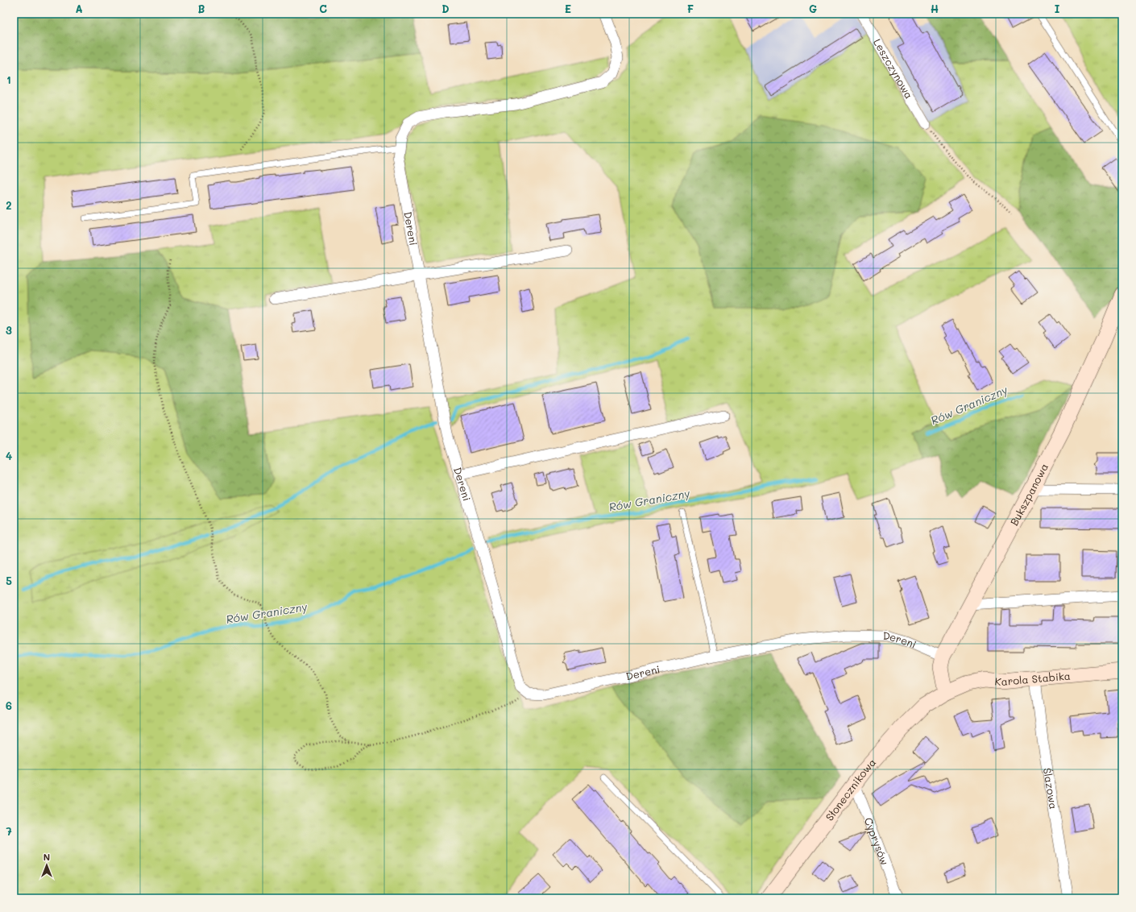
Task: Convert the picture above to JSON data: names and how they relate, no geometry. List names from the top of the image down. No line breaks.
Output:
{"streets":{"street":["Leszczynowa","Dereni","Bukszpanowa","Karola Stabika","Ślazowa","Słonecznikowa","Cyprysów"]},"crossings":[["Dereni","Bukszpanowa"],["Bukszpanowa","Karola Stabika"],["Bukszpanowa","Słonecznikowa"],["Karola Stabika","Ślazowa"],["Karola Stabika","Słonecznikowa"],["Słonecznikowa","Cyprysów"]],"water":["Rów Graniczny"],"north":"top","grid":{"columns":["A","B","C","D","E","F","G","H","I"],"rows":["1","2","3","4","5","6","7"]}}
